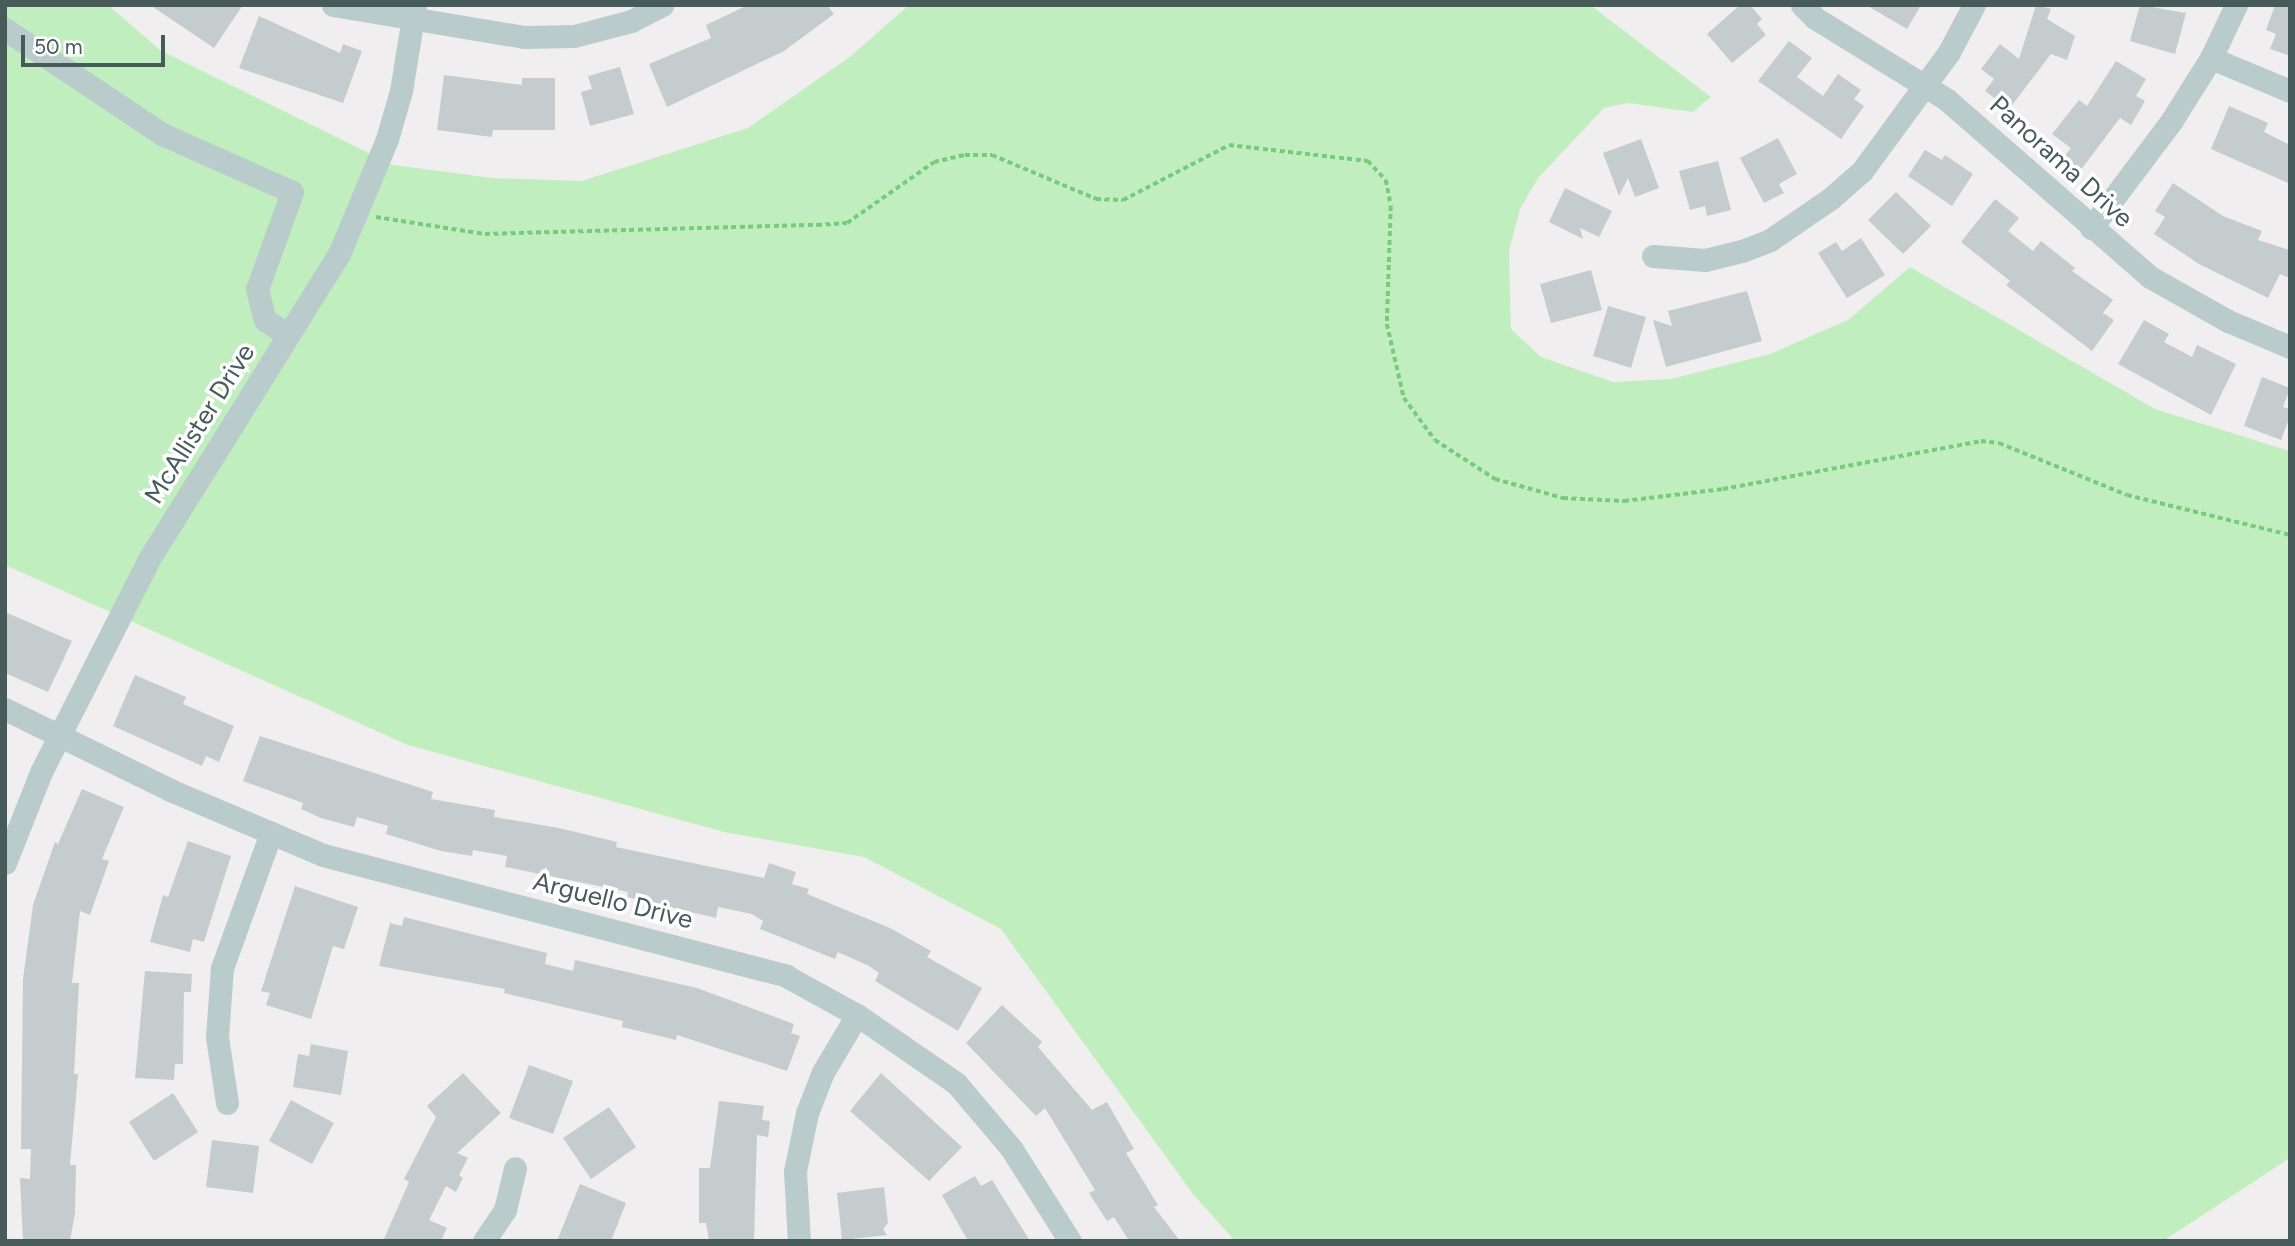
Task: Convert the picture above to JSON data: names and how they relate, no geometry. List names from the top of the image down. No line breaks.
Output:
{"streets":{"street":["Panorama Drive","McAllister Drive","Arguello Drive"]},"crossings":[["McAllister Drive","Arguello Drive"]],"scale_bar":"50 m"}
